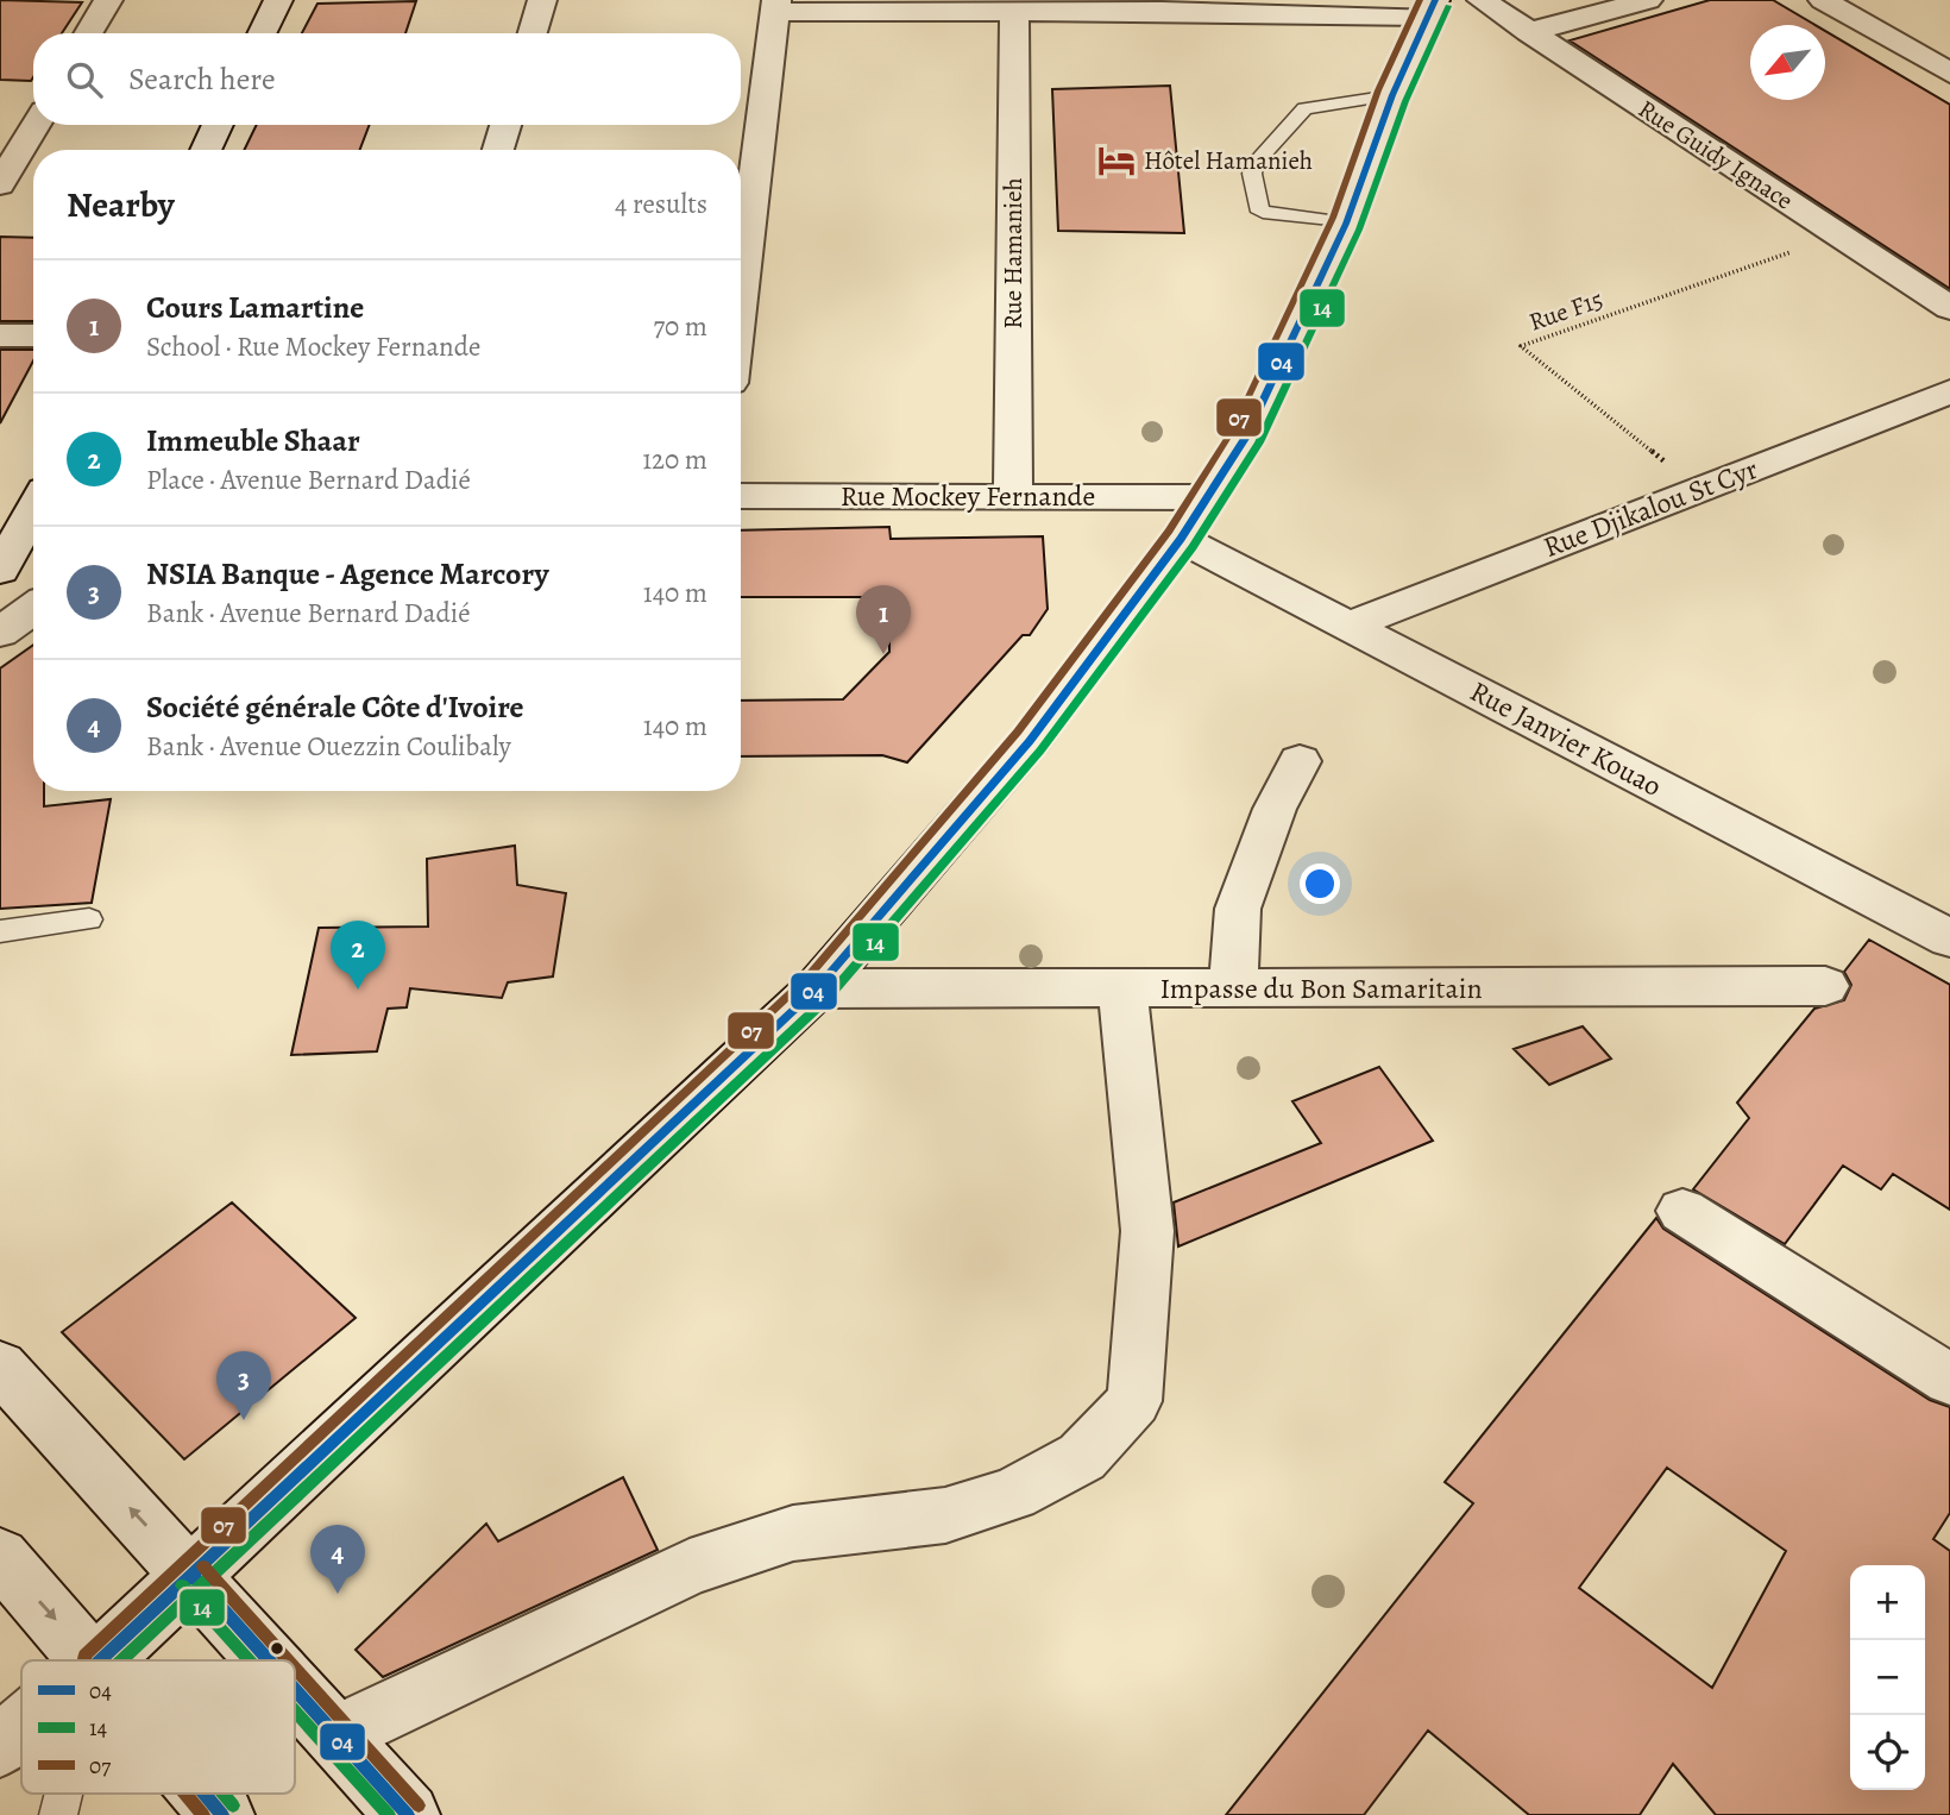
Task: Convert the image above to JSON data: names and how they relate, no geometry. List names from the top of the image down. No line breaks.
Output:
{"streets":{"street":["Rue Guidy Ignace","Rue Hamanieh","Rue Mockey Fernande","Rue Djikalou St Cyr","Rue Janvier Kouao","Impasse du Bon Samaritain"],"path":["Rue F15"]},"crossings":[["Rue Guidy Ignace","Rue F15"],["Rue Hamanieh","Rue Mockey Fernande"],["Rue F15","Rue Djikalou St Cyr"],["Rue Djikalou St Cyr","Rue Janvier Kouao"]],"places":{"hotel":["Hôtel Hamanieh"]},"lines":["transit line 04","transit line 07","transit line 14"],"legend":["04","14","07"],"north":"bottom left","page":{"search":"Search here","heading":["Nearby","4 results"],"list":[{"mark":"1","name":"Cours Lamartine","note":"School · Rue Mockey Fernande","value":"70 m"},{"mark":"2","name":"Immeuble Shaar","note":"Place · Avenue Bernard Dadié","value":"120 m"},{"mark":"3","name":"NSIA Banque - Agence Marcory","note":"Bank · Avenue Bernard Dadié","value":"140 m"},{"mark":"4","name":"Société générale Côte d'Ivoire","note":"Bank · Avenue Ouezzin Coulibaly","value":"140 m"}],"pins":["1","2","3","4"],"map_buttons":["+","−"]}}
